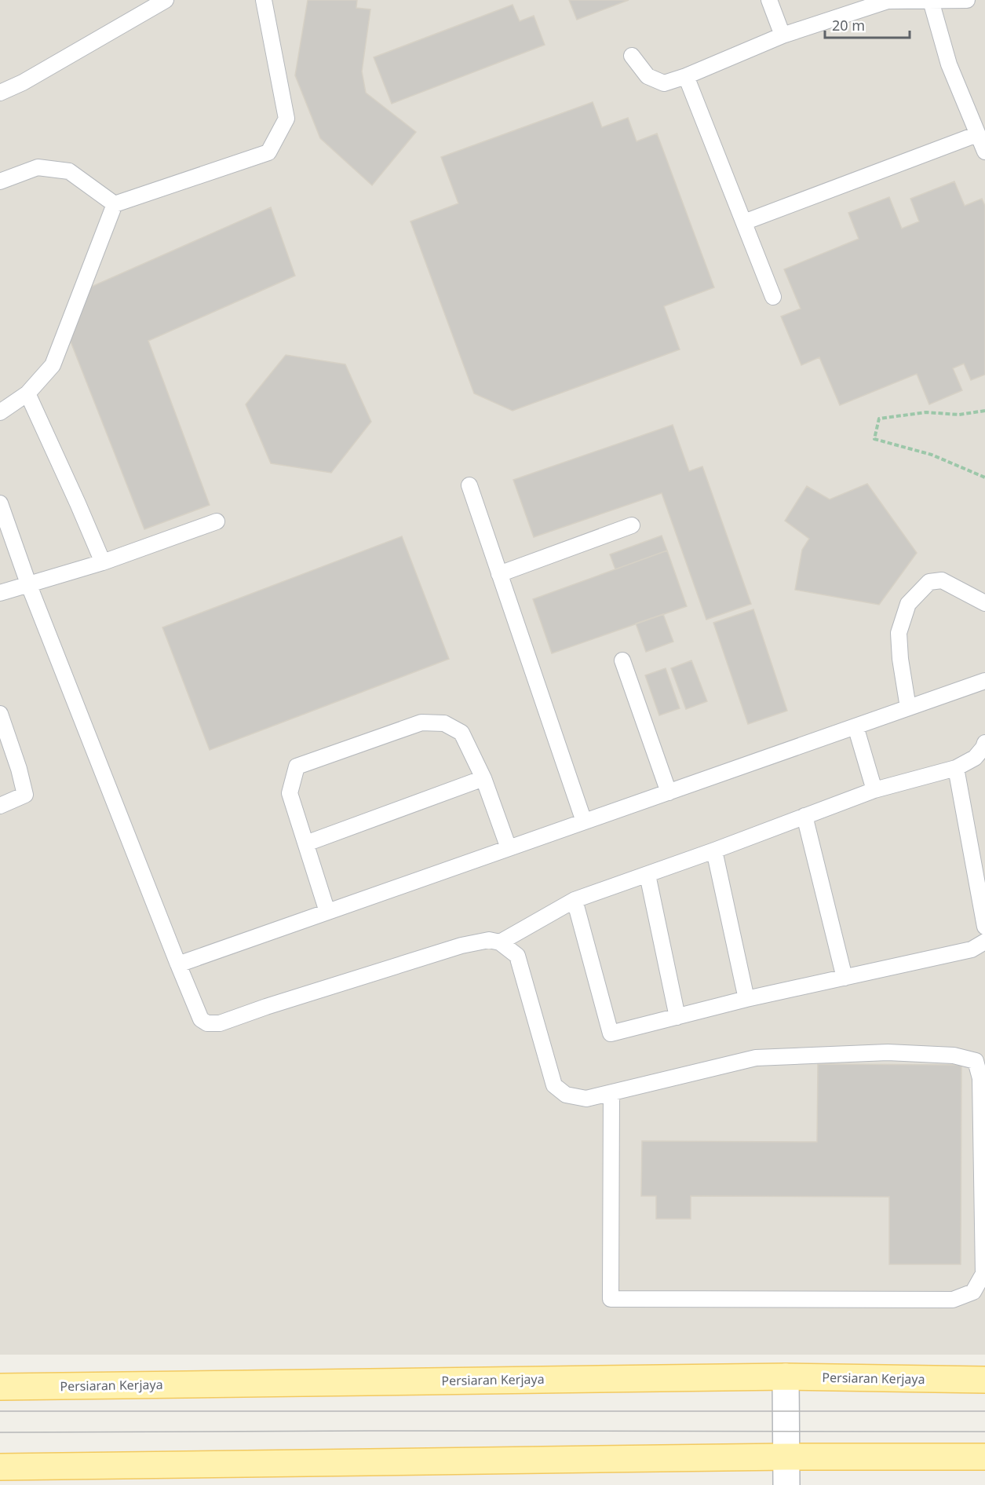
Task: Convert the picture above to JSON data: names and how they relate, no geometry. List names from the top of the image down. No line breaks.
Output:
{"streets":{"main road":["Persiaran Kerjaya"]},"scale_bar":"20 m"}
